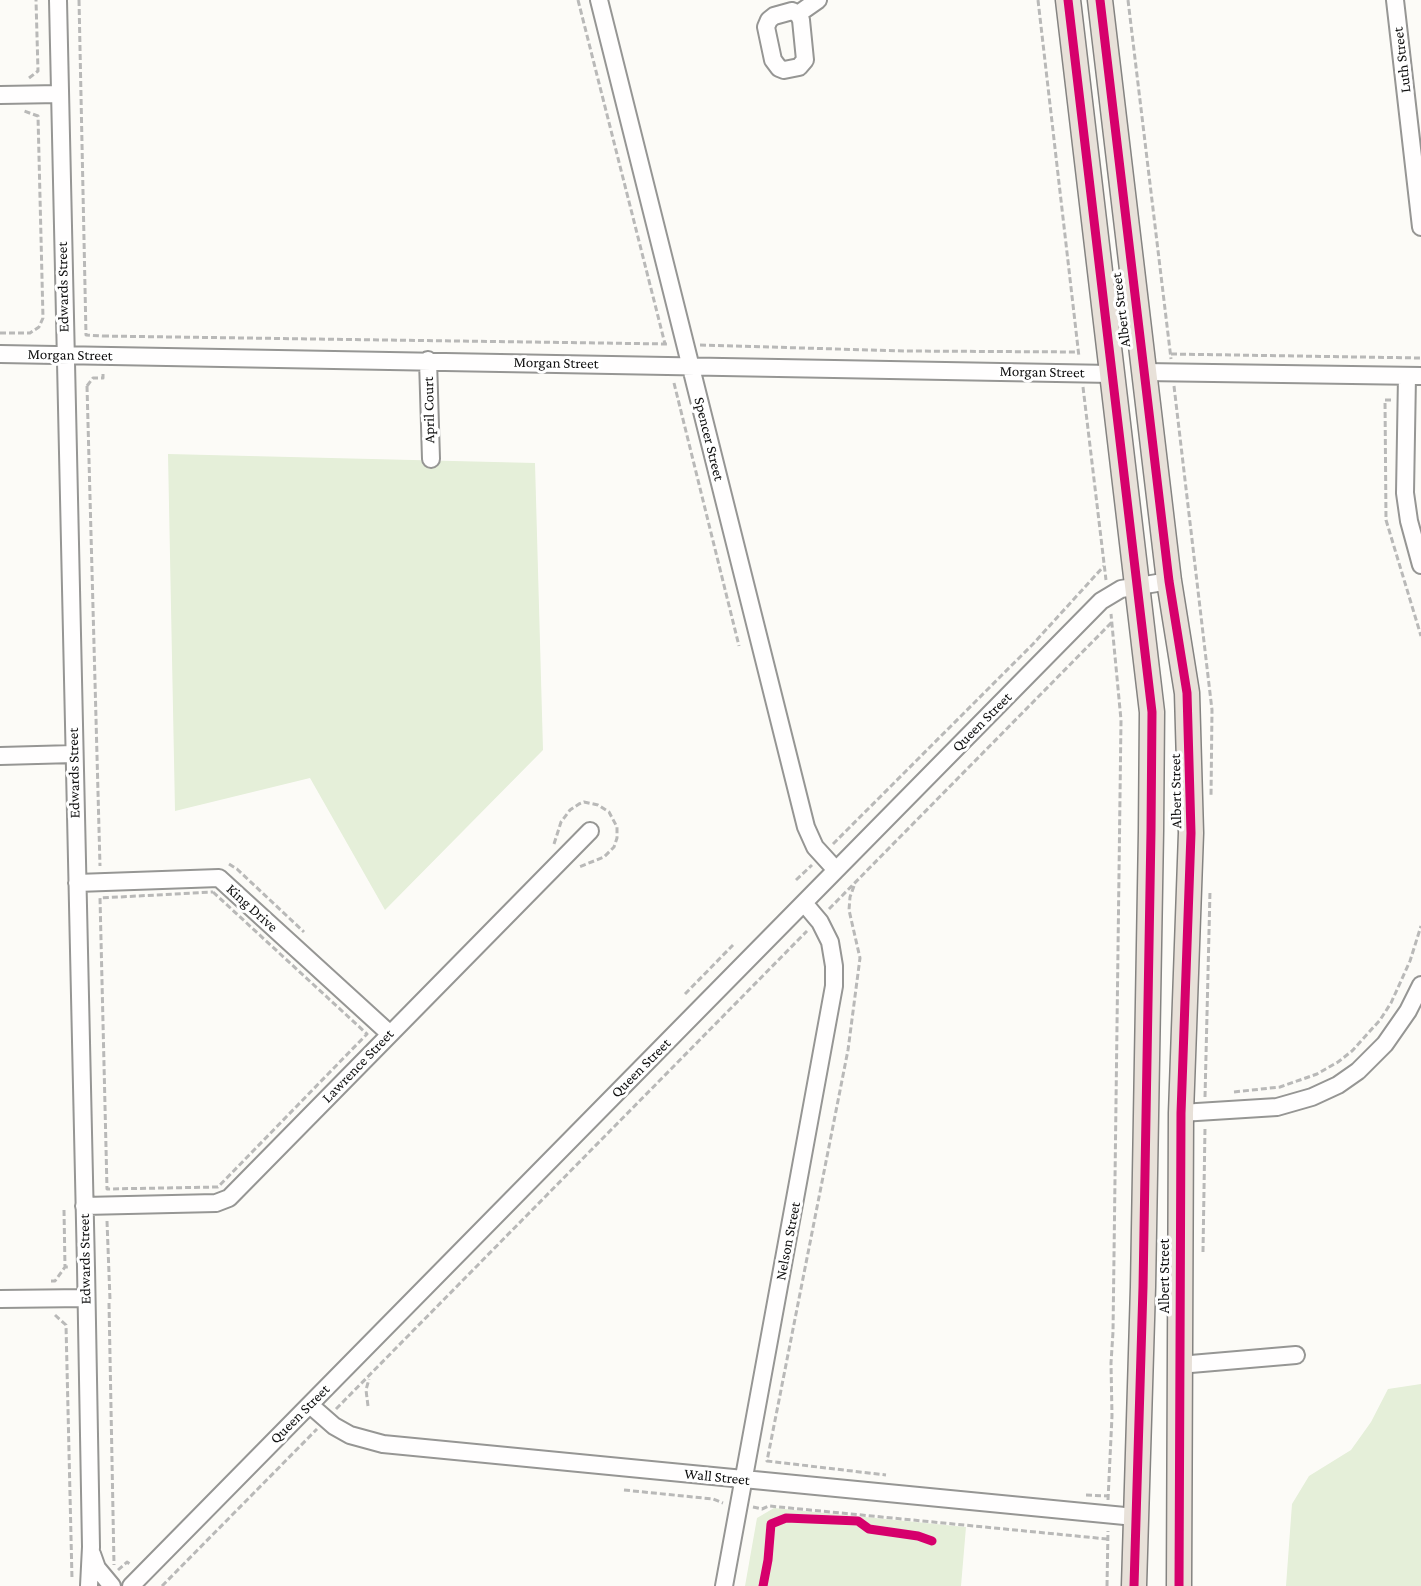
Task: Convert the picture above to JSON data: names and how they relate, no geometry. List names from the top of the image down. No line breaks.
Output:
{"streets":{"highway":["Albert Street"],"street":["Luth Street","Edwards Street","Morgan Street","April Court","Spencer Street","Queen Street","King Drive","Lawrence Street","Nelson Street","Wall Street"]},"crossings":[["Edwards Street","Morgan Street"],["Edwards Street","King Drive"],["Edwards Street","Lawrence Street"],["Albert Street","Morgan Street"],["Albert Street","Queen Street"],["Albert Street","Wall Street"],["Morgan Street","April Court"],["Morgan Street","Spencer Street"],["Spencer Street","Queen Street"],["Queen Street","Nelson Street"],["Queen Street","Wall Street"],["King Drive","Lawrence Street"],["Nelson Street","Wall Street"]]}
